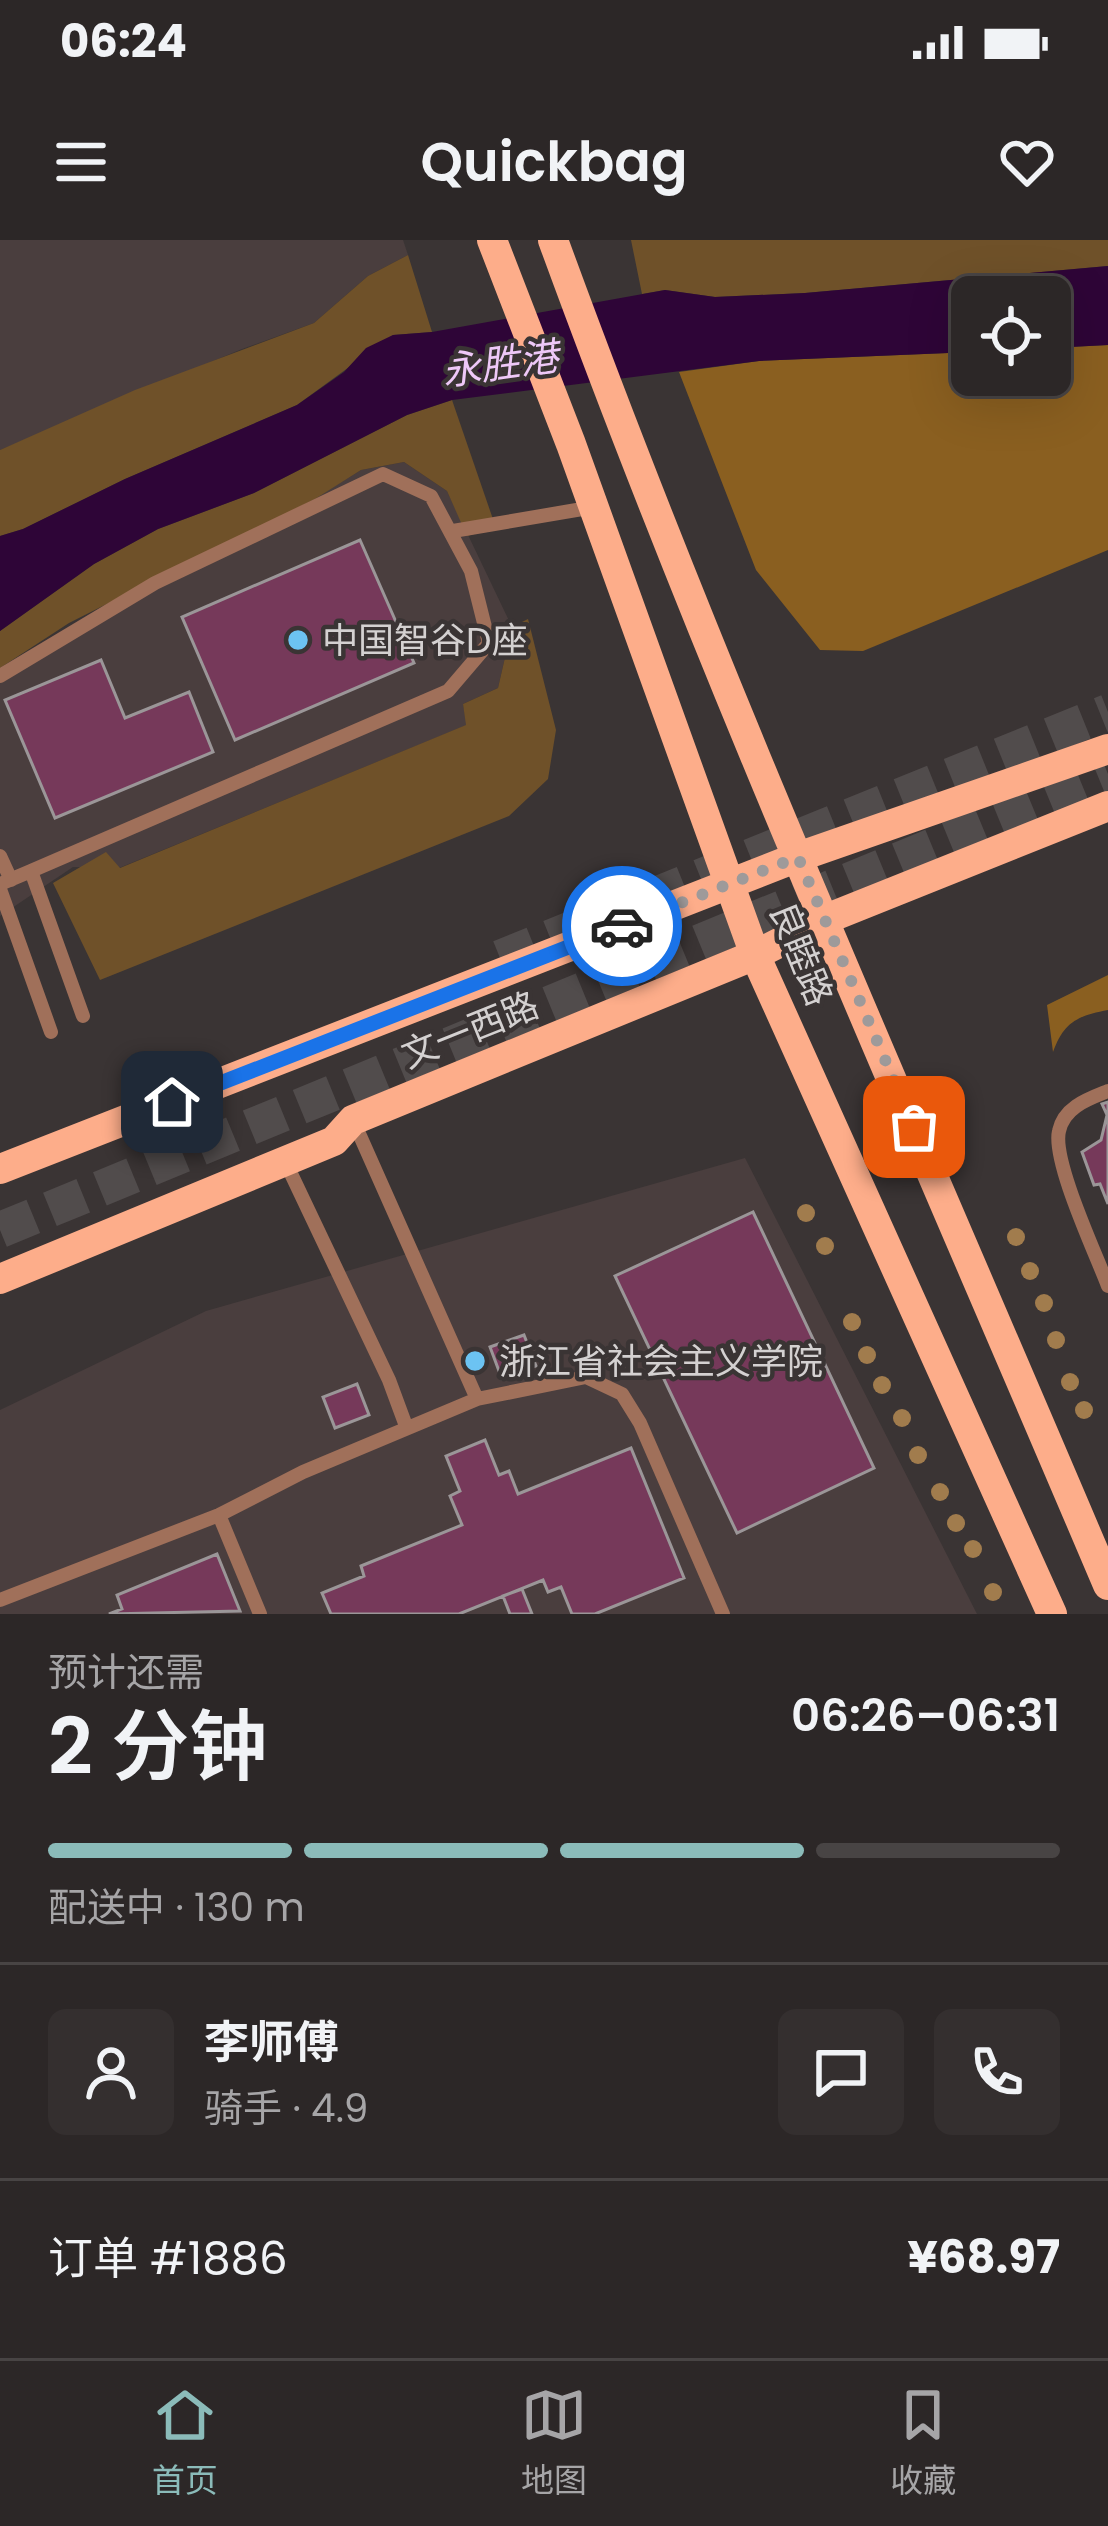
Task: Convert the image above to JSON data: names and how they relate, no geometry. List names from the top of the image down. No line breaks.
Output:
{"streets":{"main road":["良睦路","文一西路"]},"crossings":[["良睦路","文一西路"]],"water":["永胜港"],"places":["中国智谷D座","浙江省社会主义学院"],"page":{"status":"06:24","header":"Quickbag","heading":["2 分钟","预计还需","06:26–06:31"],"panel":["李师傅","骑手 · 4.9","订单 #1886","¥68.97"],"bar":"配送中 · 130 m","tabs":["首页","地图","收藏"]}}
